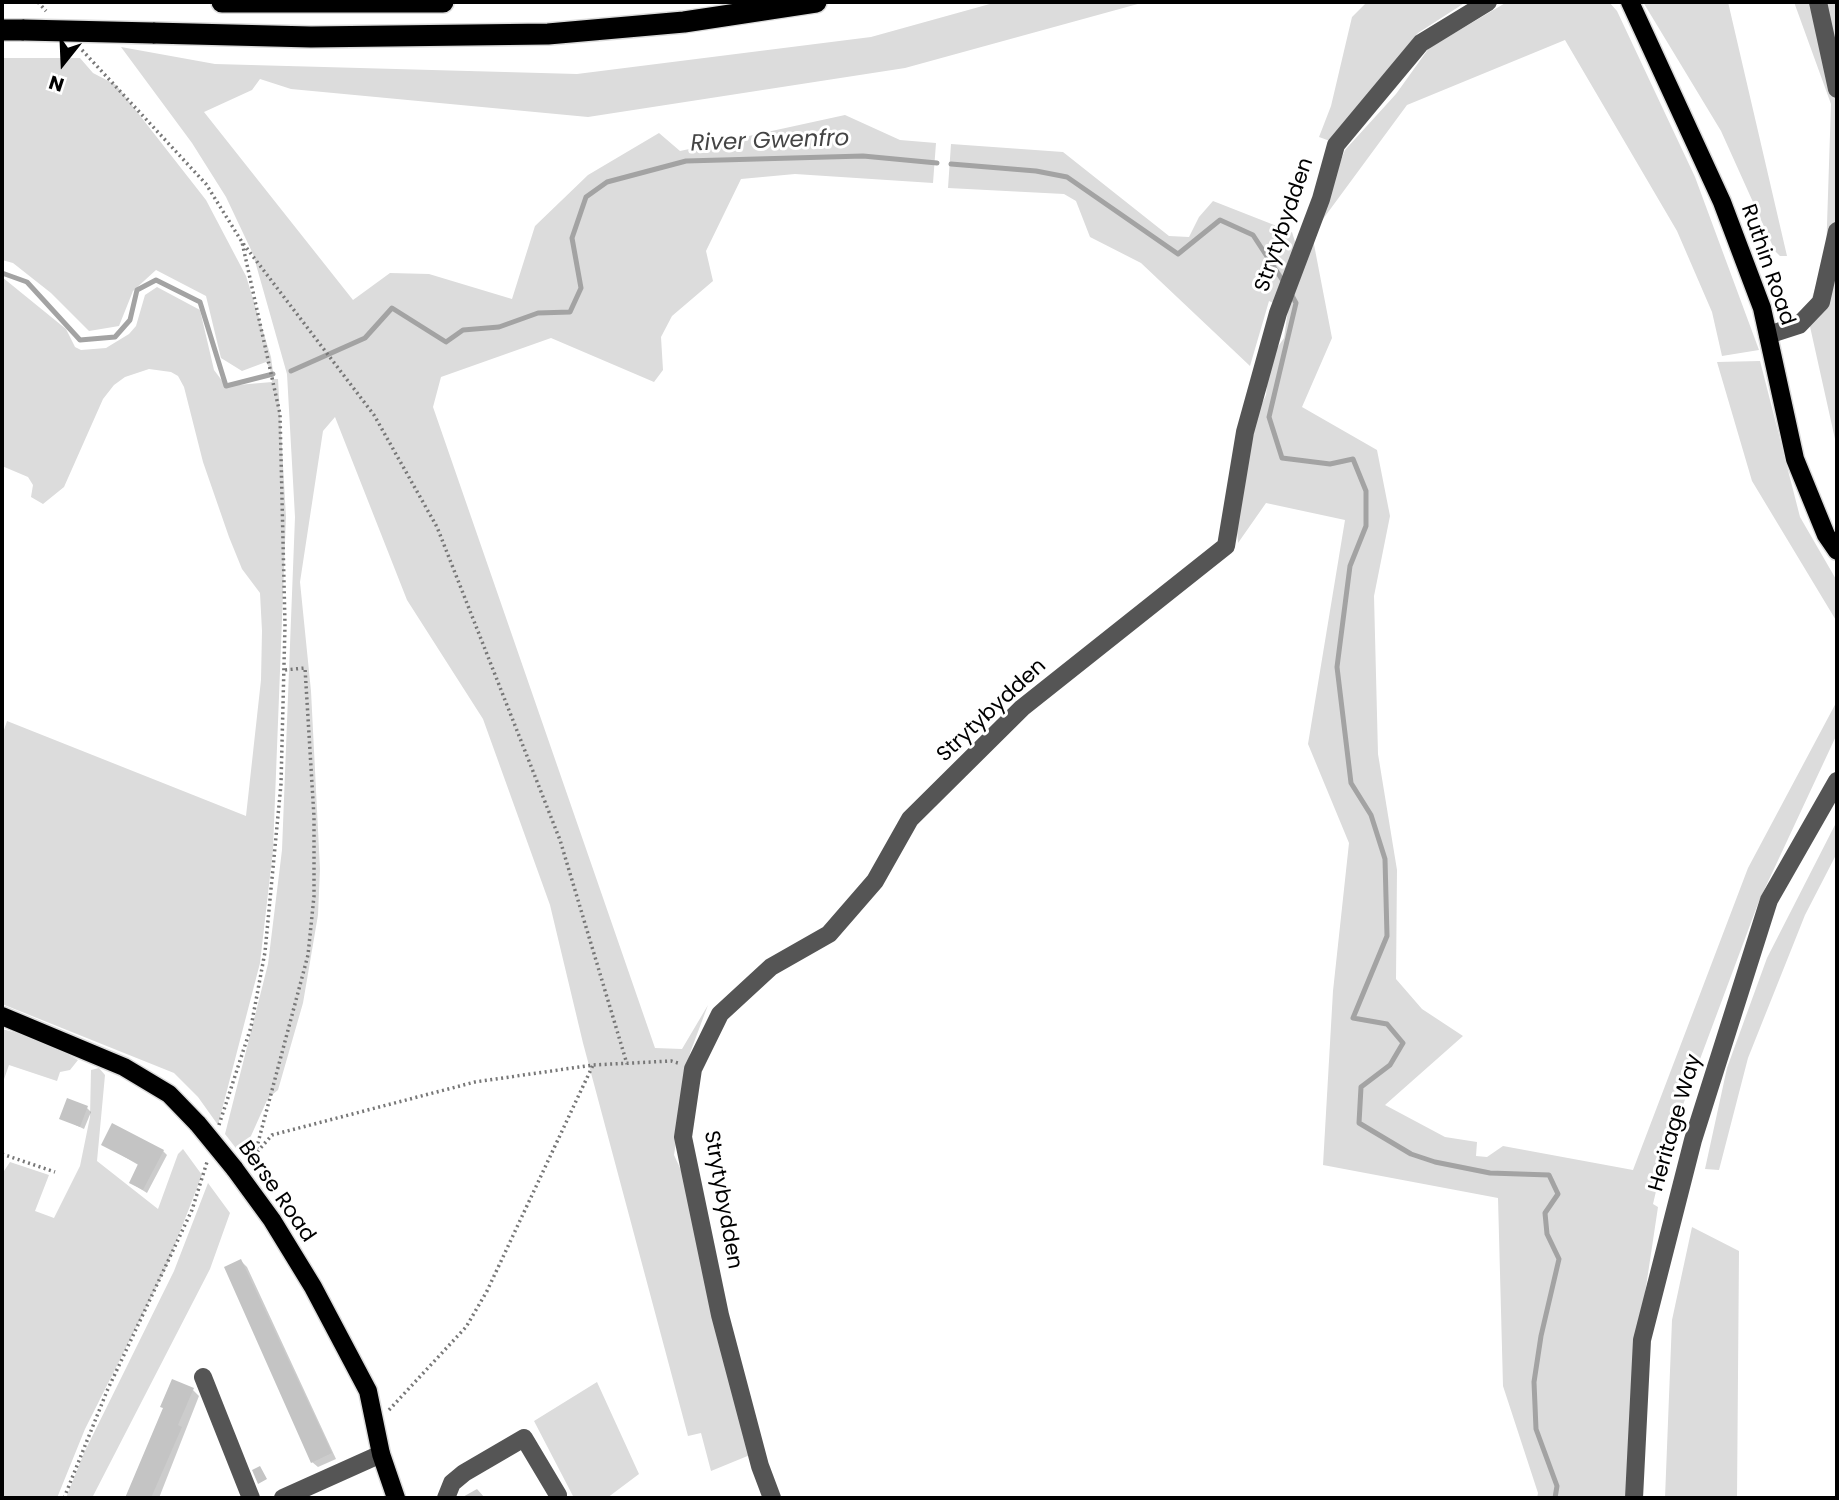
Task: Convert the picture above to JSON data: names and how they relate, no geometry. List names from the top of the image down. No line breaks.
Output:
{"streets":{"main road":["Ruthin Road","Berse Road"],"street":["Strytybydden","Heritage Way"]},"water":["River Gwenfro"],"north":"bottom"}
